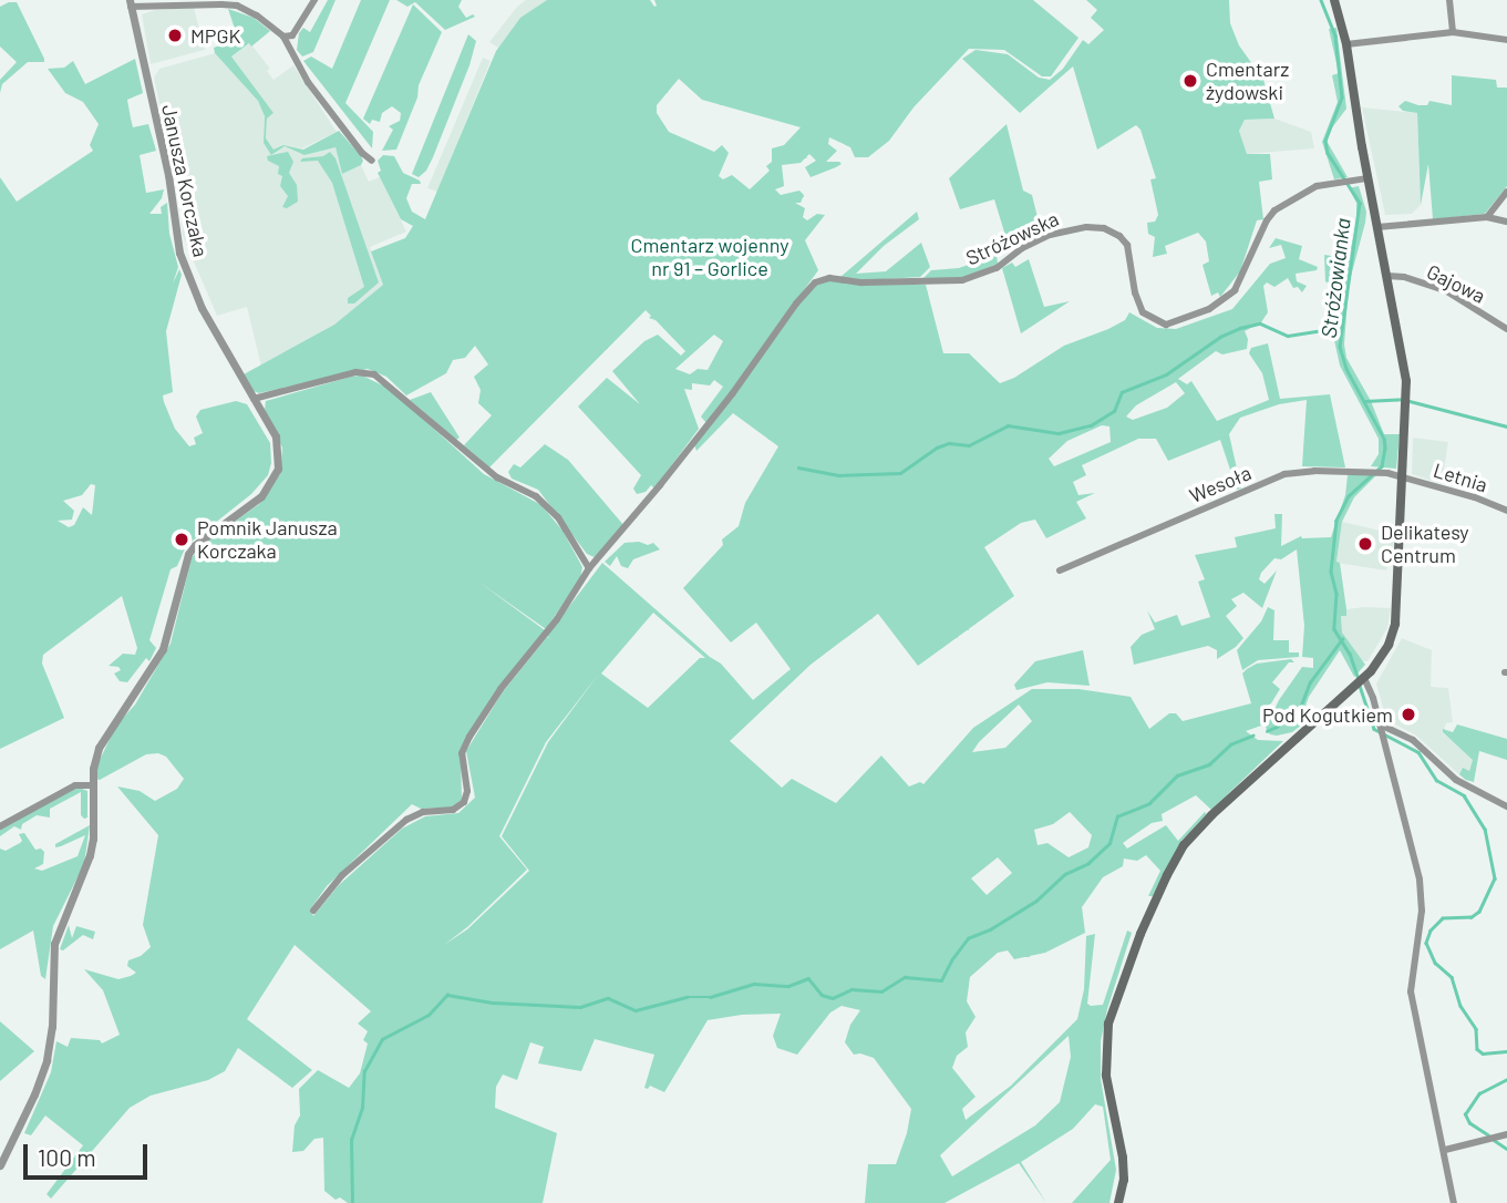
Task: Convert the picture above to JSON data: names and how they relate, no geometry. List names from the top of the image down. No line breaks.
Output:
{"streets":{"street":["Janusza Korczaka","Stróżowska","Gajowa","Letnia","Wesoła"]},"crossings":[["Letnia","Wesoła"]],"water":["Stróżowianka"],"parks":["Cmentarz wojenny nr 91 – Gorlice"],"places":["MPGK","Cmentarz żydowski","Pomnik Janusza Korczaka","Delikatesy Centrum","Pod Kogutkiem"],"scale_bar":"100 m"}
